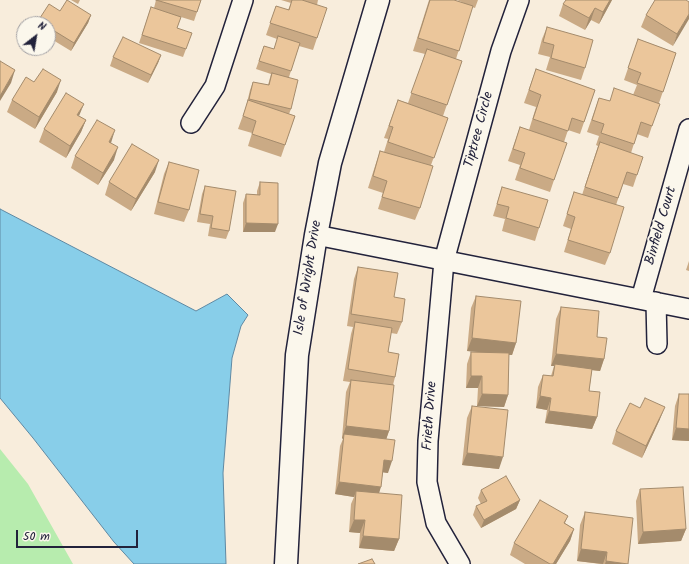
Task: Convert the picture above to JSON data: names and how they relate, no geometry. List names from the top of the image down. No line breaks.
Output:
{"streets":{"street":["Tiptree Circle","Binfield Court","Isle of Wright Drive","Frieth Drive"]},"crossings":[["Tiptree Circle","Frieth Drive"]],"scale_bar":"50 m","north":"top right"}
